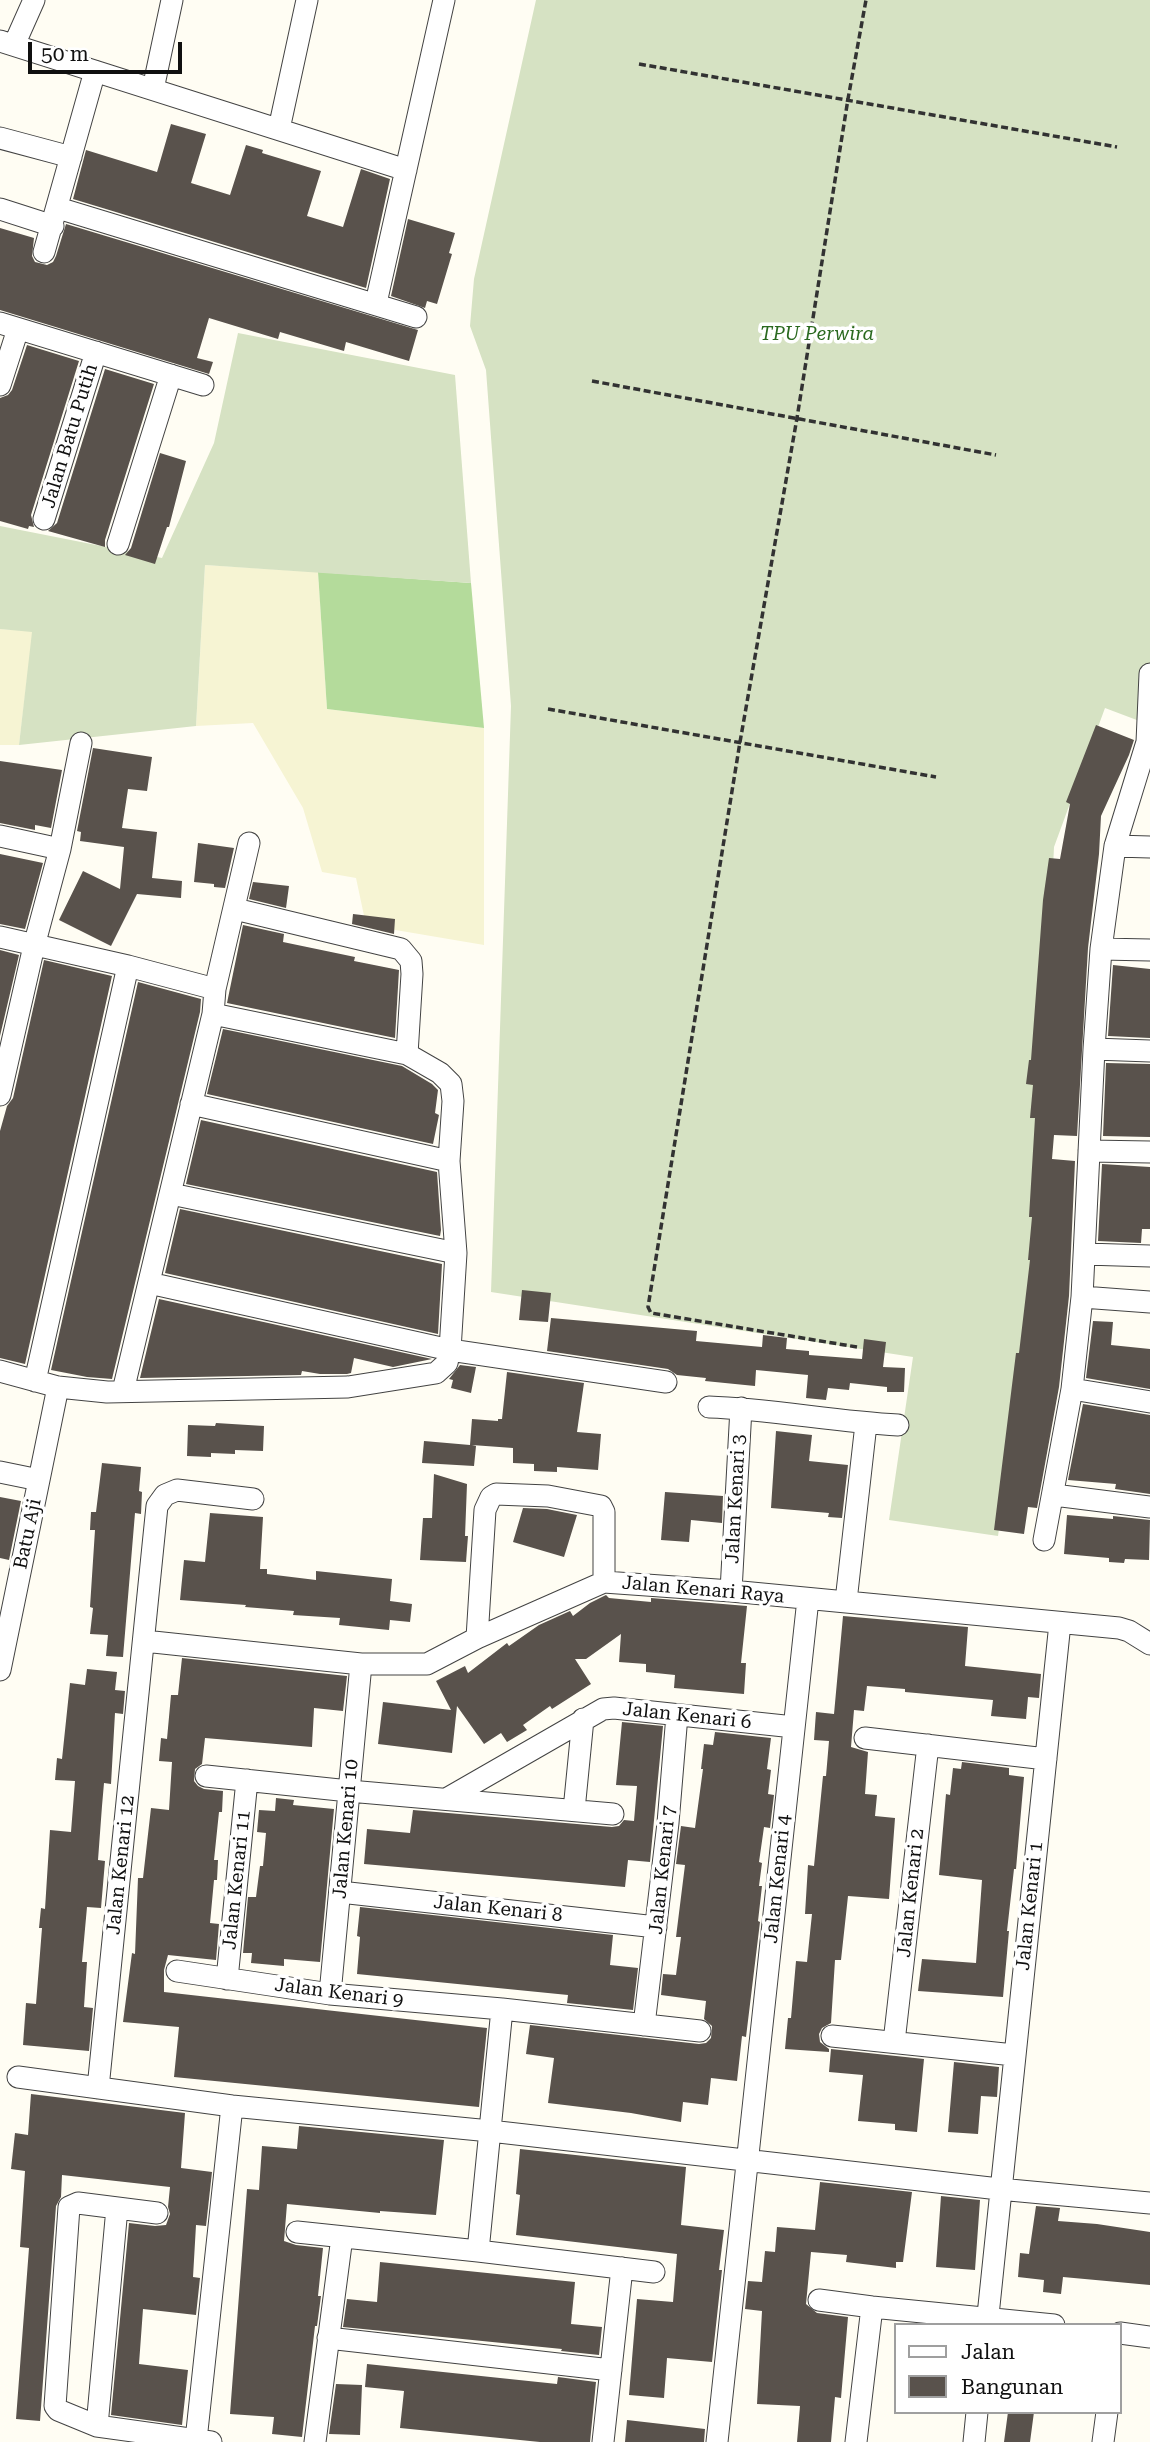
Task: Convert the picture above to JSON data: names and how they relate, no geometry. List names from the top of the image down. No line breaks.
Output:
{"streets":{"street":["Jalan Batu Putih","Jalan Kenari 3","Batu Aji","Jalan Kenari Raya","Jalan Kenari 6","Jalan Kenari 10","Jalan Kenari 12","Jalan Kenari 7","Jalan Kenari 4","Jalan Kenari 11","Jalan Kenari 2","Jalan Kenari 1","Jalan Kenari 8","Jalan Kenari 9"]},"crossings":[["Jalan Kenari 3","Jalan Kenari Raya"],["Jalan Kenari Raya","Jalan Kenari 10"],["Jalan Kenari Raya","Jalan Kenari 12"],["Jalan Kenari Raya","Jalan Kenari 4"],["Jalan Kenari Raya","Jalan Kenari 1"],["Jalan Kenari 6","Jalan Kenari 7"],["Jalan Kenari 6","Jalan Kenari 4"],["Jalan Kenari 10","Jalan Kenari 8"],["Jalan Kenari 10","Jalan Kenari 9"],["Jalan Kenari 7","Jalan Kenari 8"],["Jalan Kenari 7","Jalan Kenari 9"],["Jalan Kenari 11","Jalan Kenari 9"]],"parks":["TPU Perwira"],"legend":["Jalan","Bangunan"],"scale_bar":"50 m"}
